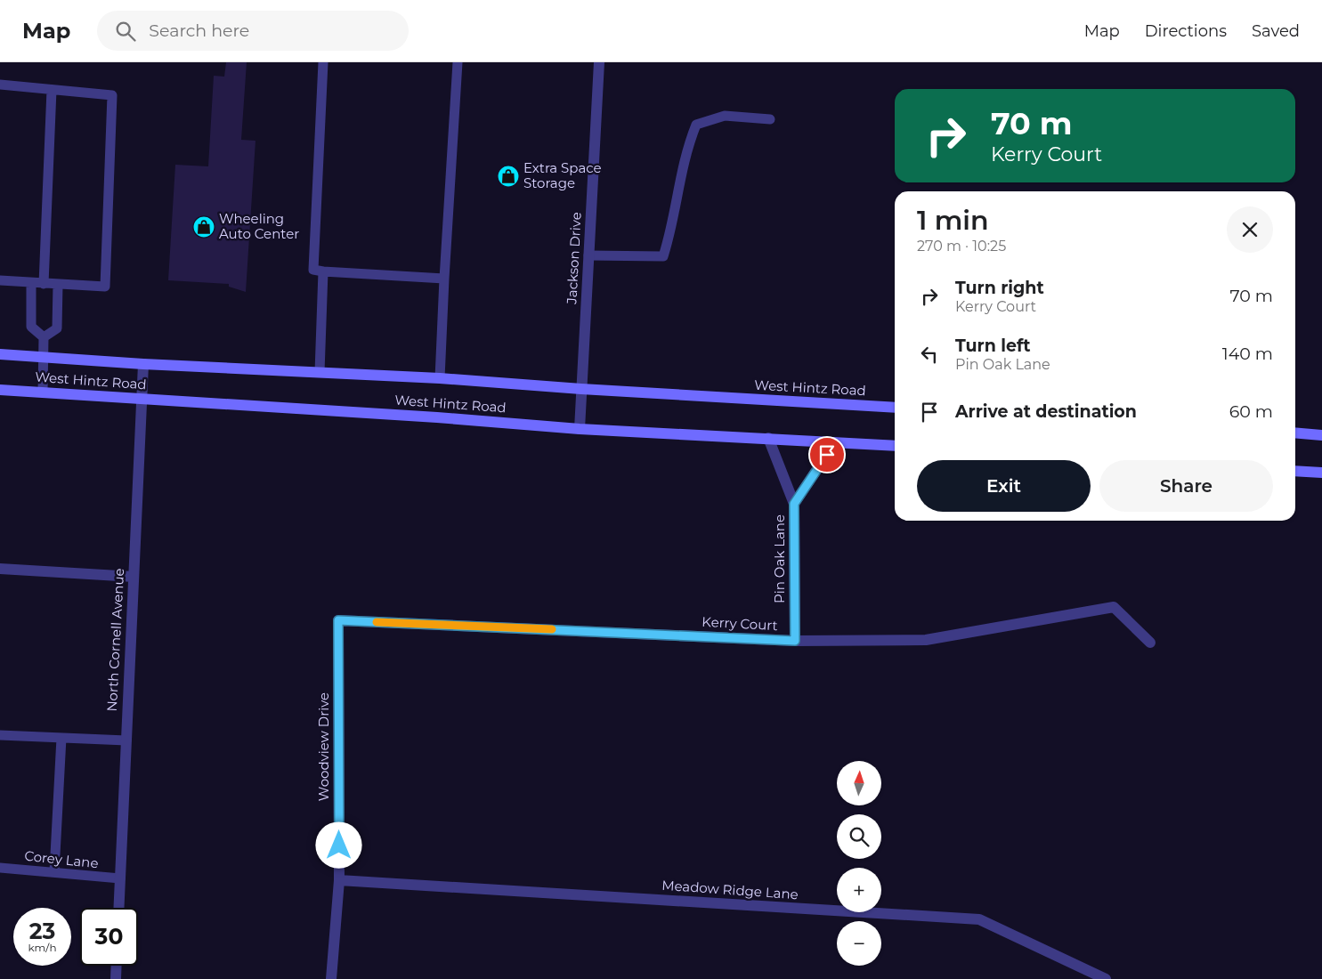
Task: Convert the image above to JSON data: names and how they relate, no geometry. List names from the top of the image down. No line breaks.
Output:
{"streets":{"main road":["West Hintz Road"],"street":["Jackson Drive","Pin Oak Lane","Kerry Court","North Cornell Avenue","Woodview Drive","Meadow Ridge Lane"],"lane":["Corey Lane"]},"crossings":[["Jackson Drive","West Hintz Road"],["West Hintz Road","Pin Oak Lane"],["West Hintz Road","North Cornell Avenue"],["Pin Oak Lane","Kerry Court"],["Kerry Court","Woodview Drive"],["North Cornell Avenue","Corey Lane"],["Woodview Drive","Meadow Ridge Lane"]],"places":{"shop":["Extra Space Storage","Wheeling Auto Center"]},"north":"top","page":{"header":"Map","search":"Search here","nav":["Map","Directions","Saved"],"turn":["70 m","Kerry Court"],"heading":["1 min","270 m · 10:25"],"list":[{"name":"Turn right","note":"Kerry Court","value":"70 m"},{"name":"Turn left","note":"Pin Oak Lane","value":"140 m"},{"name":"Arrive at destination","value":"60 m"}],"buttons":["Exit","Share"],"map_buttons":["+","−"],"speed":"23 km/h","limit":"30"}}
